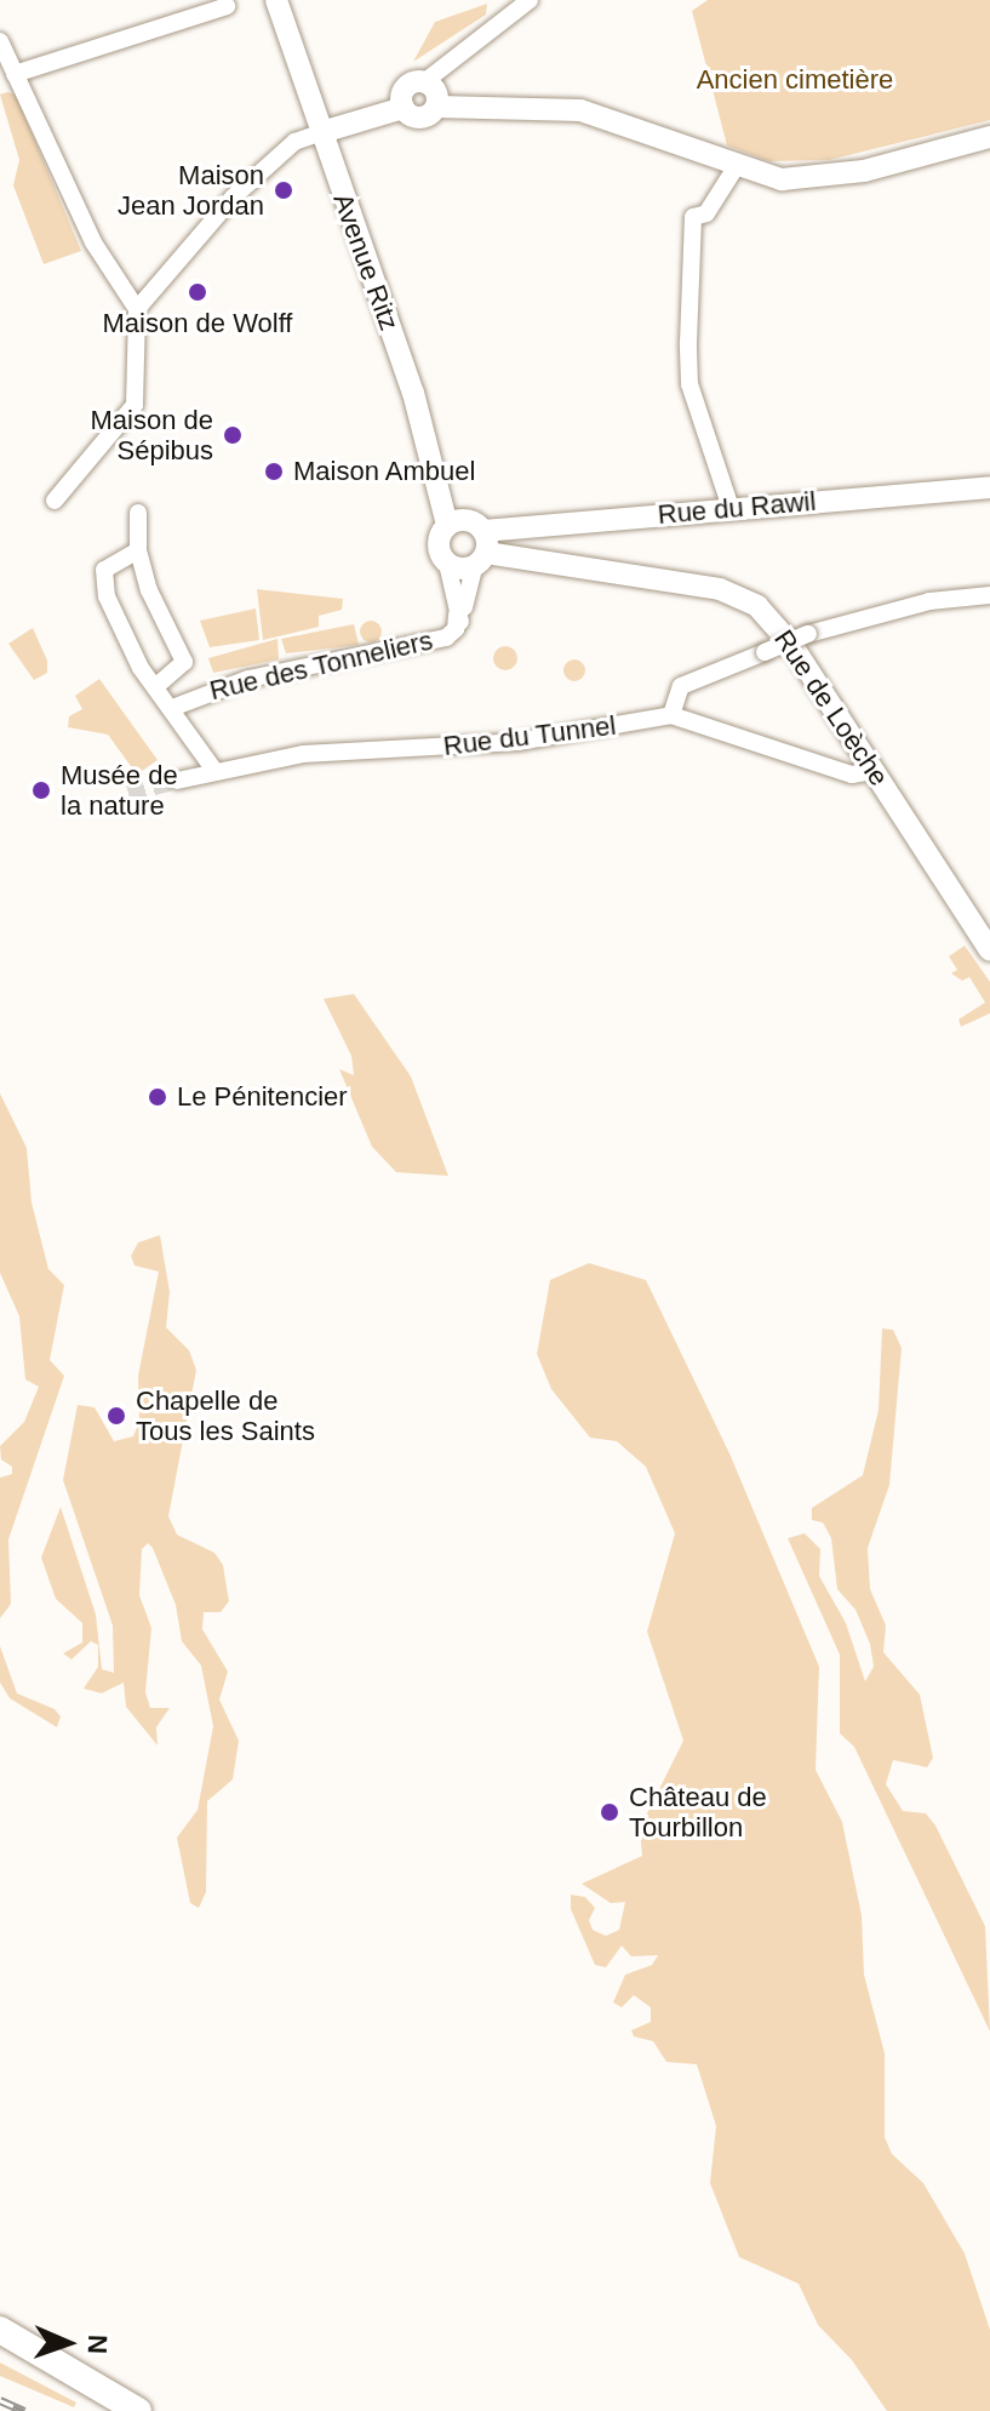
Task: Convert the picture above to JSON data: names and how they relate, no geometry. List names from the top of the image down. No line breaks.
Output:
{"streets":{"street":["Avenue Ritz","Rue du Rawil","Rue des Tonneliers","Rue de Loèche","Rue du Tunnel"]},"crossings":[["Avenue Ritz","Rue des Tonneliers"],["Rue du Rawil","Rue des Tonneliers"],["Rue du Rawil","Rue de Loèche"],["Rue des Tonneliers","Rue de Loèche"],["Rue de Loèche","Rue du Tunnel"]],"parks":["Ancien cimetière"],"places":["Maison Jean Jordan","Maison de Wolff","Maison de Sépibus","Maison Ambuel","Musée de la nature","Le Pénitencier","Chapelle de Tous les Saints","Château de Tourbillon"],"north":"right"}
